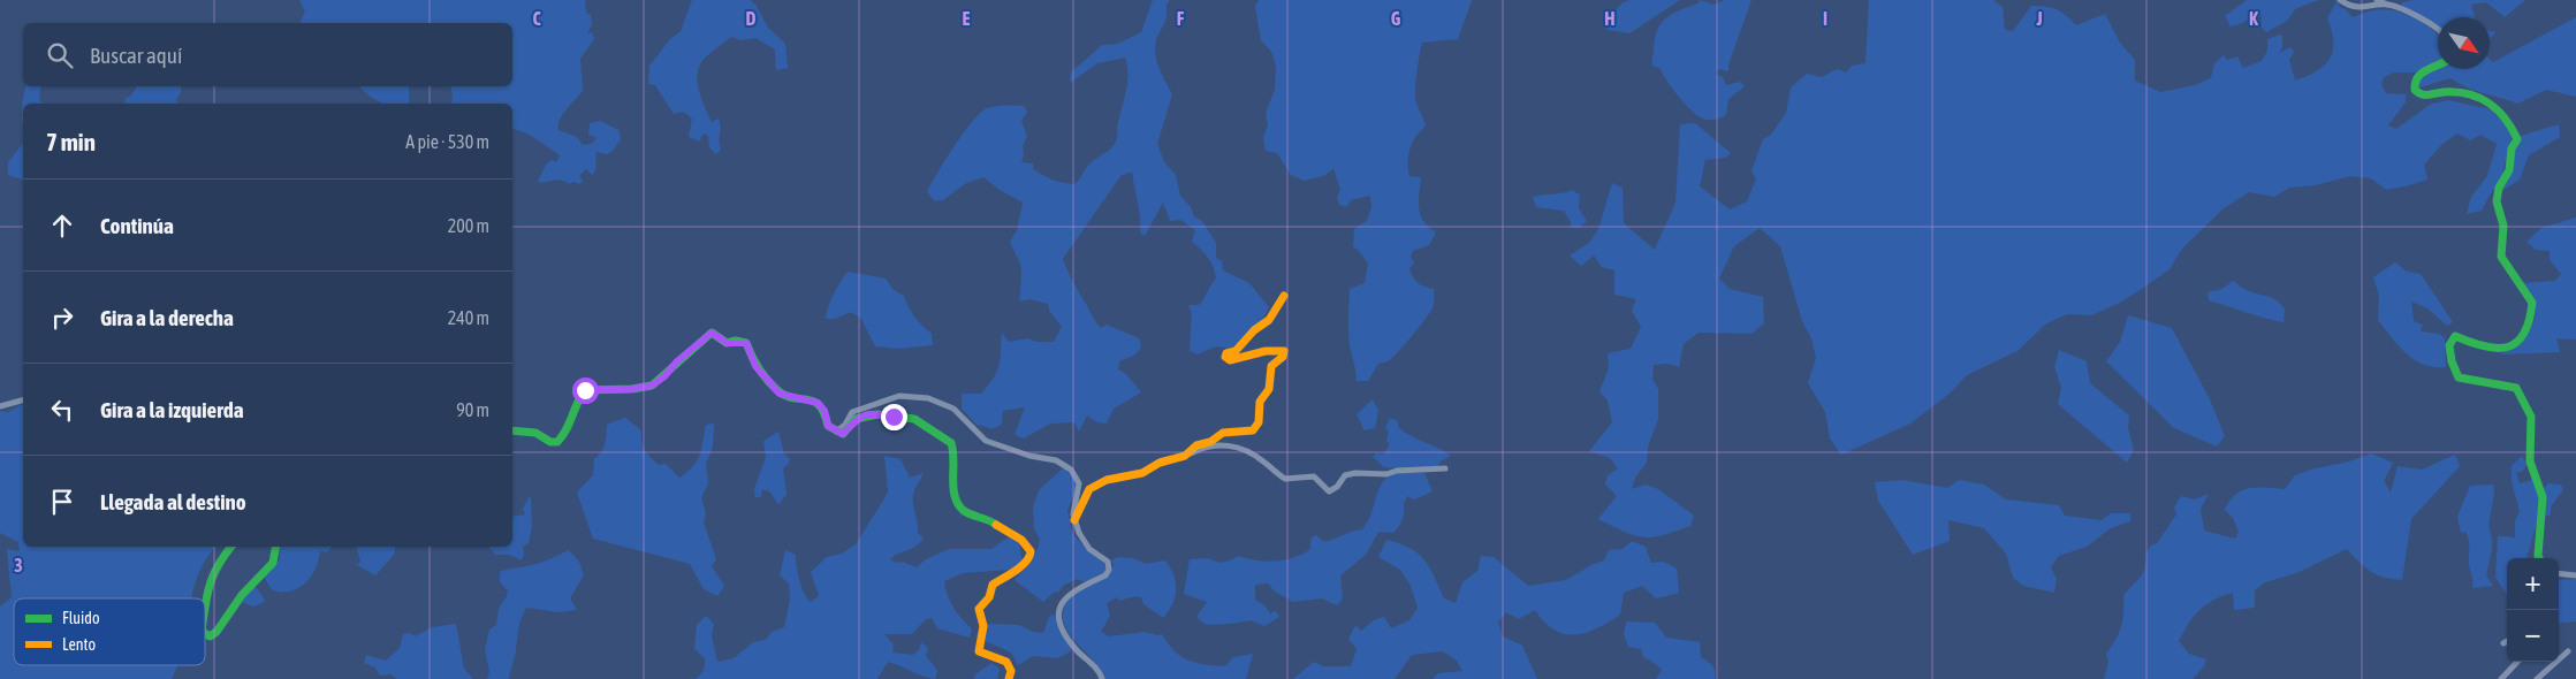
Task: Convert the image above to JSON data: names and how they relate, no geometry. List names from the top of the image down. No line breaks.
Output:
{"legend":["Fluido","Lento"],"north":"bottom right","page":{"search":"Buscar aquí","heading":["7 min","A pie · 530 m"],"list":[["Continúa","200 m"],["Gira a la derecha","240 m"],["Gira a la izquierda","90 m"],"Llegada al destino"],"map_buttons":["+","−"]},"grid":{"columns":["C","D","E","F","G","H","I","J","K"],"rows":["3"]}}
